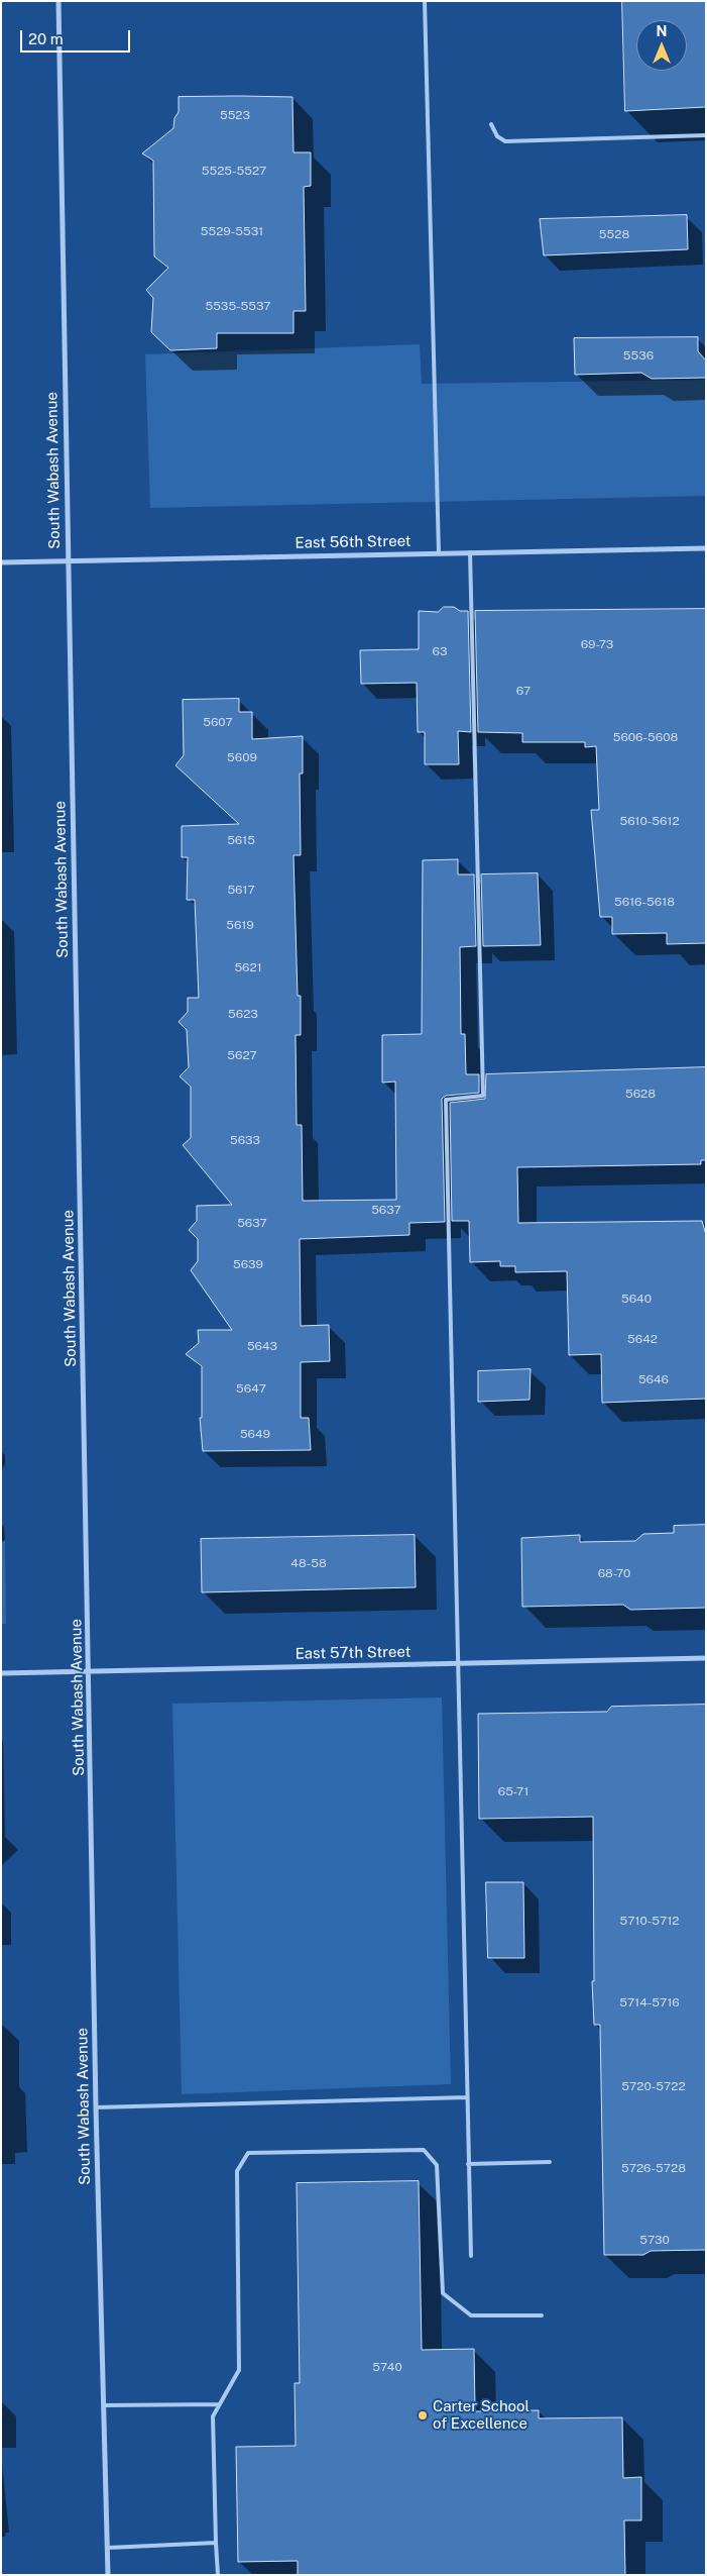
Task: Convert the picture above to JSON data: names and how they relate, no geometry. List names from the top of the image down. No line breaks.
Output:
{"streets":{"street":["South Wabash Avenue","East 56th Street","East 57th Street"]},"crossings":[["South Wabash Avenue","East 56th Street"],["South Wabash Avenue","East 57th Street"]],"places":["Carter School of Excellence"],"house_numbers":["5523","5525-5527","5529-5531","5528","5535-5537","5536","69-73","63","67","5607","5606-5608","5609","5610-5612","5615","5617","5616-5618","5619","5621","5623","5627","5628","5633","5637","5637","5639","5640","5642","5643","5646","5647","5649","48-58","68-70","65-71","5710-5712","5714-5716","5720-5722","5726-5728","5730","5740"],"scale_bar":"20 m","north":"top"}
